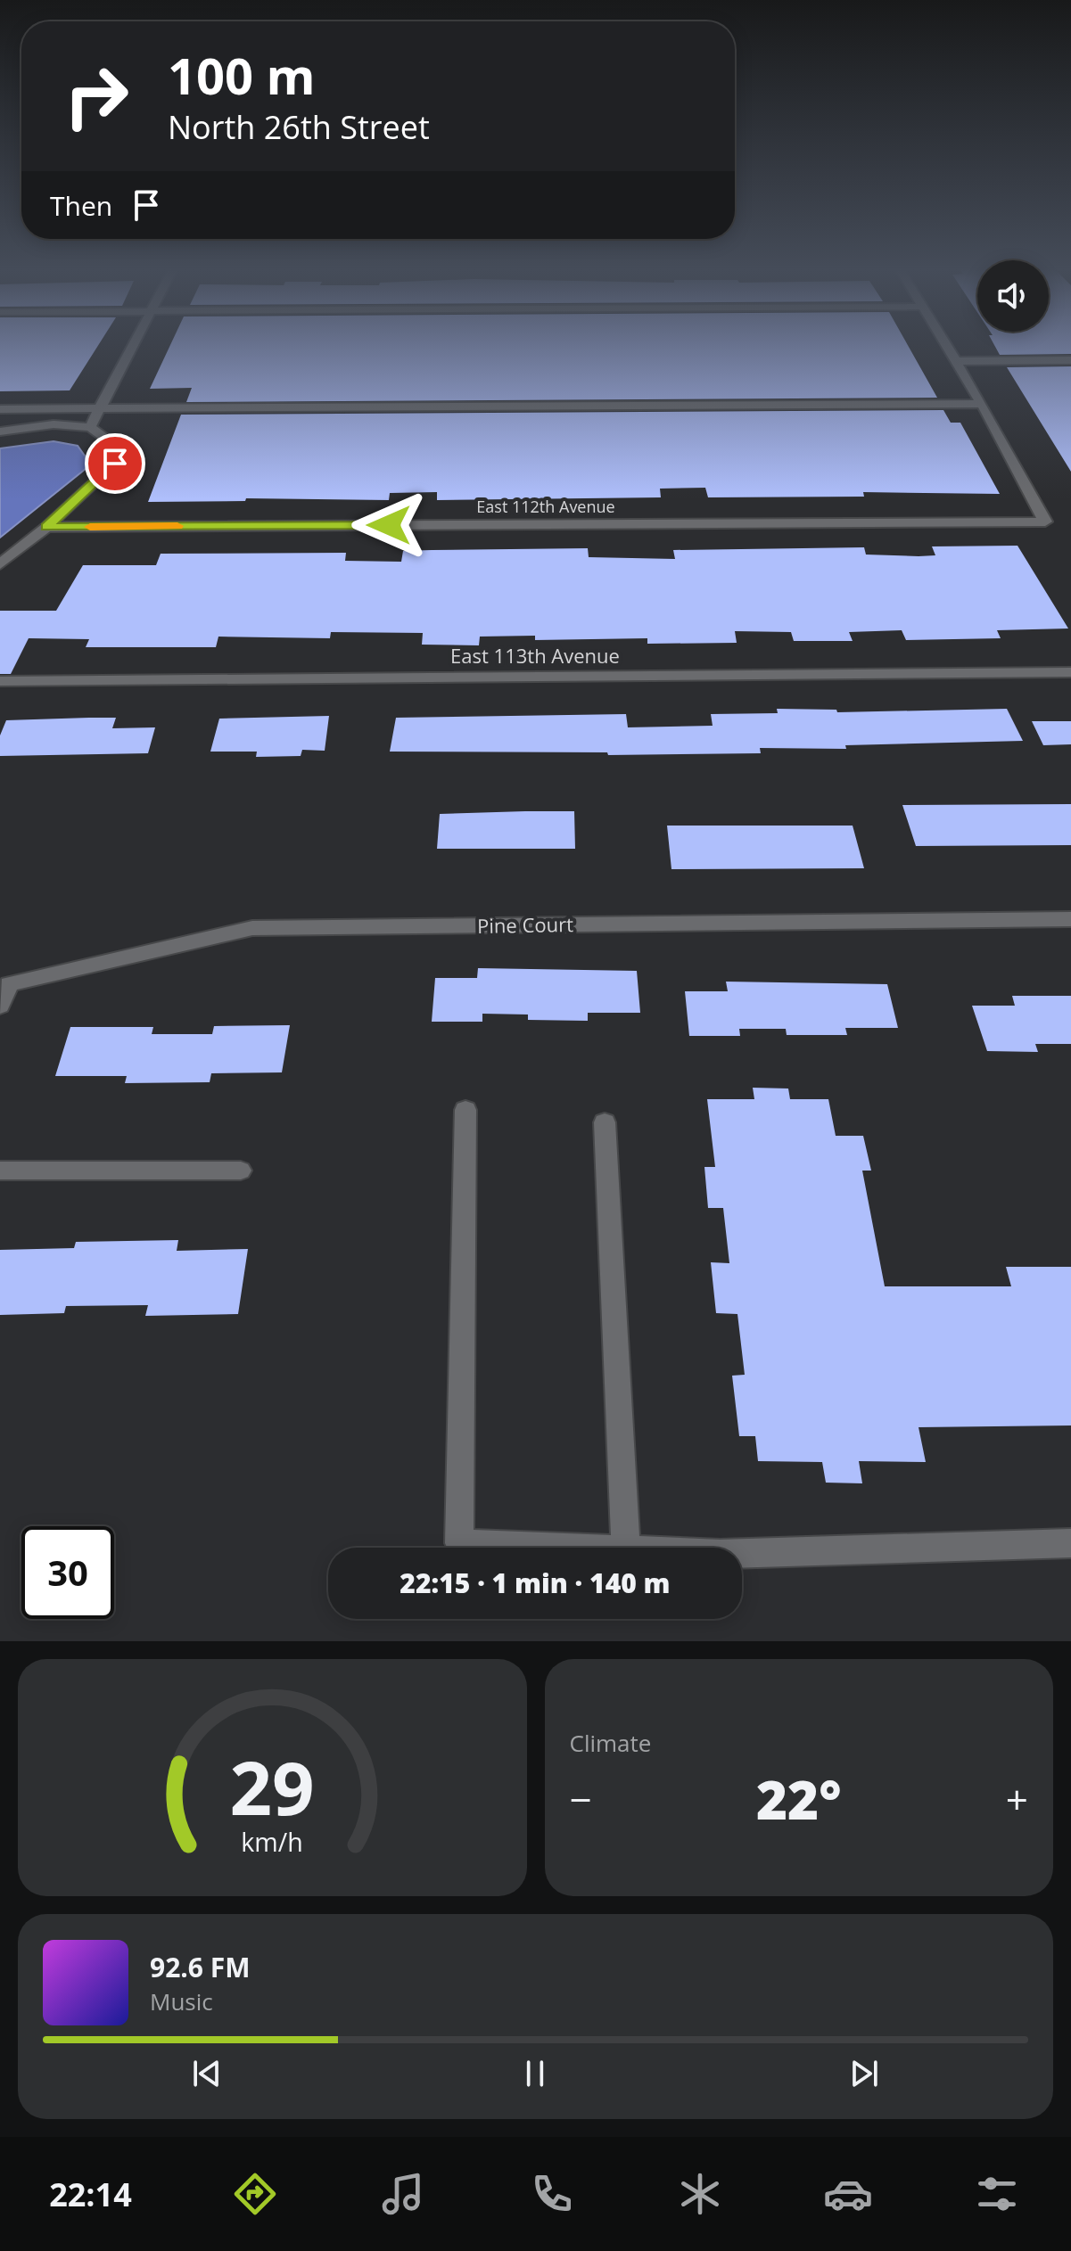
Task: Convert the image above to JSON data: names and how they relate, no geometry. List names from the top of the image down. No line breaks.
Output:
{"streets":{"street":["East 112th Avenue","East 113th Avenue","Pine Court"]},"page":{"turn":["100 m","North 26th Street"],"then":"Then","limit":"30","trip":"22:15 · 1 min · 140 m","tile":"Climate","heat":["−","22°","+"],"song":["92.6 FM","Music"],"tabs":"22:14","gauge":["29","km/h"]}}
